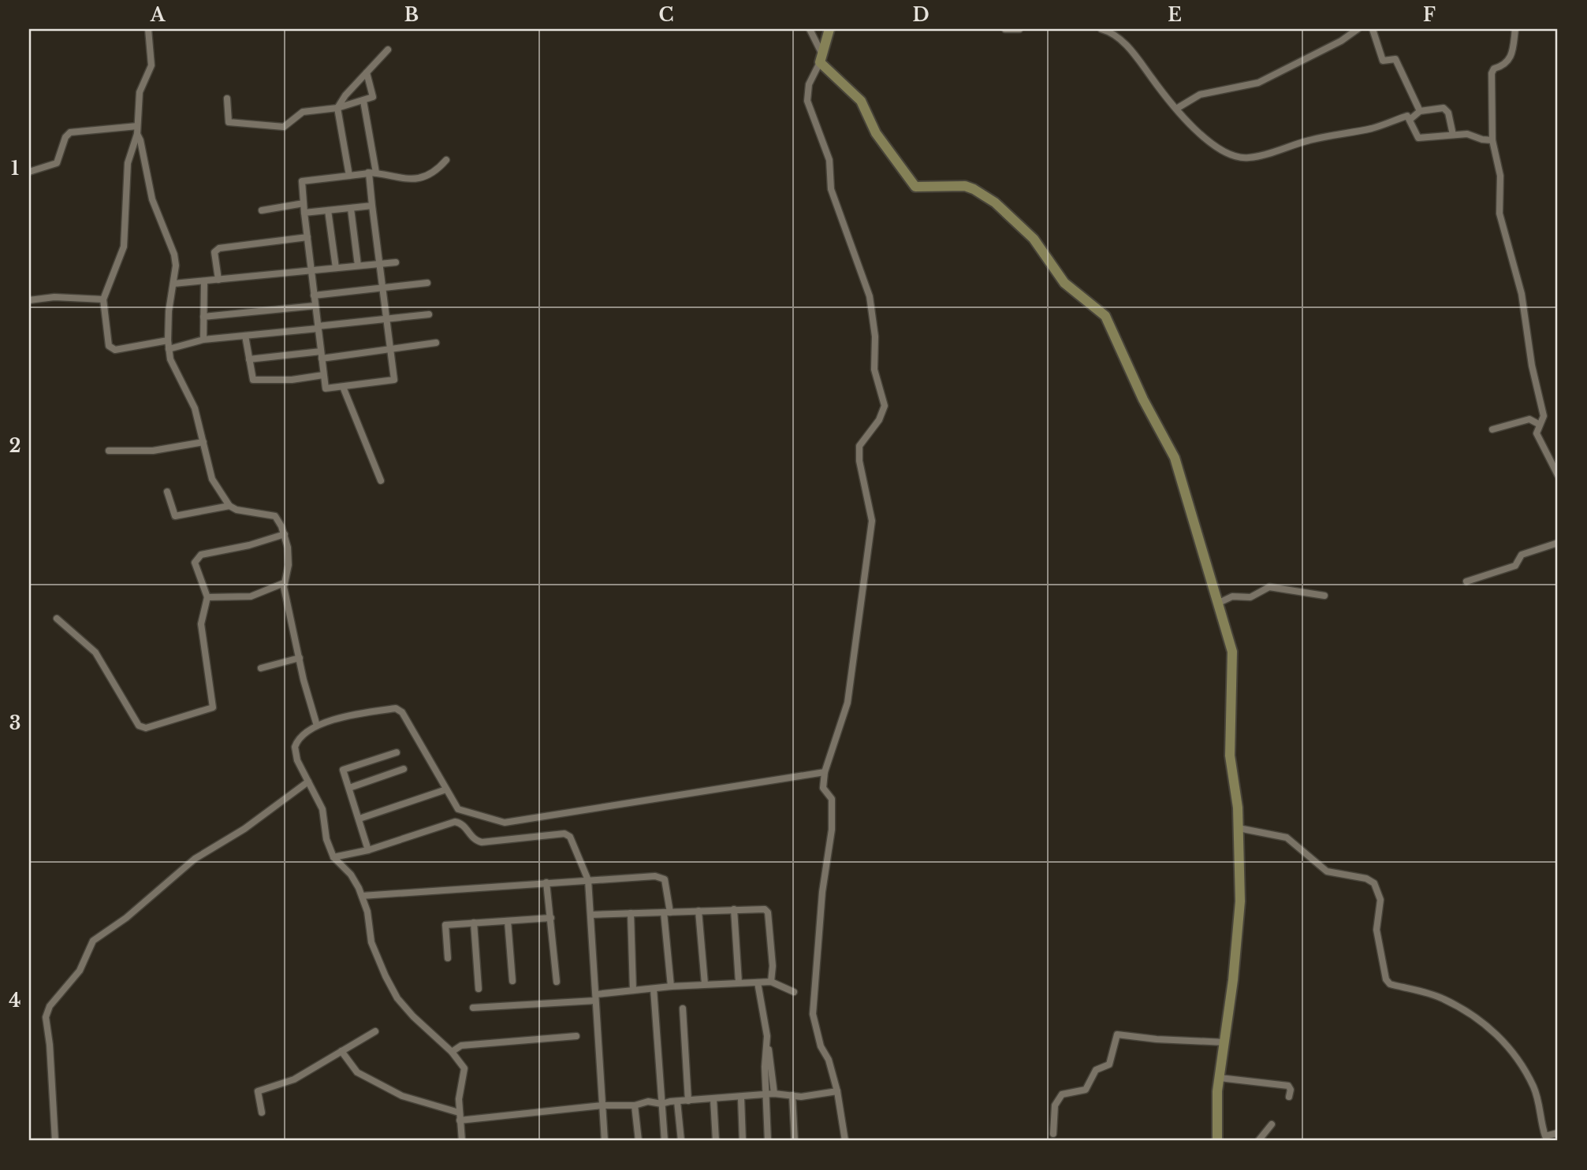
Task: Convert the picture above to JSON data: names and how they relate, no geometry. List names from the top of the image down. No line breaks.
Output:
{"grid":{"columns":["A","B","C","D","E","F"],"rows":["1","2","3","4"]}}
